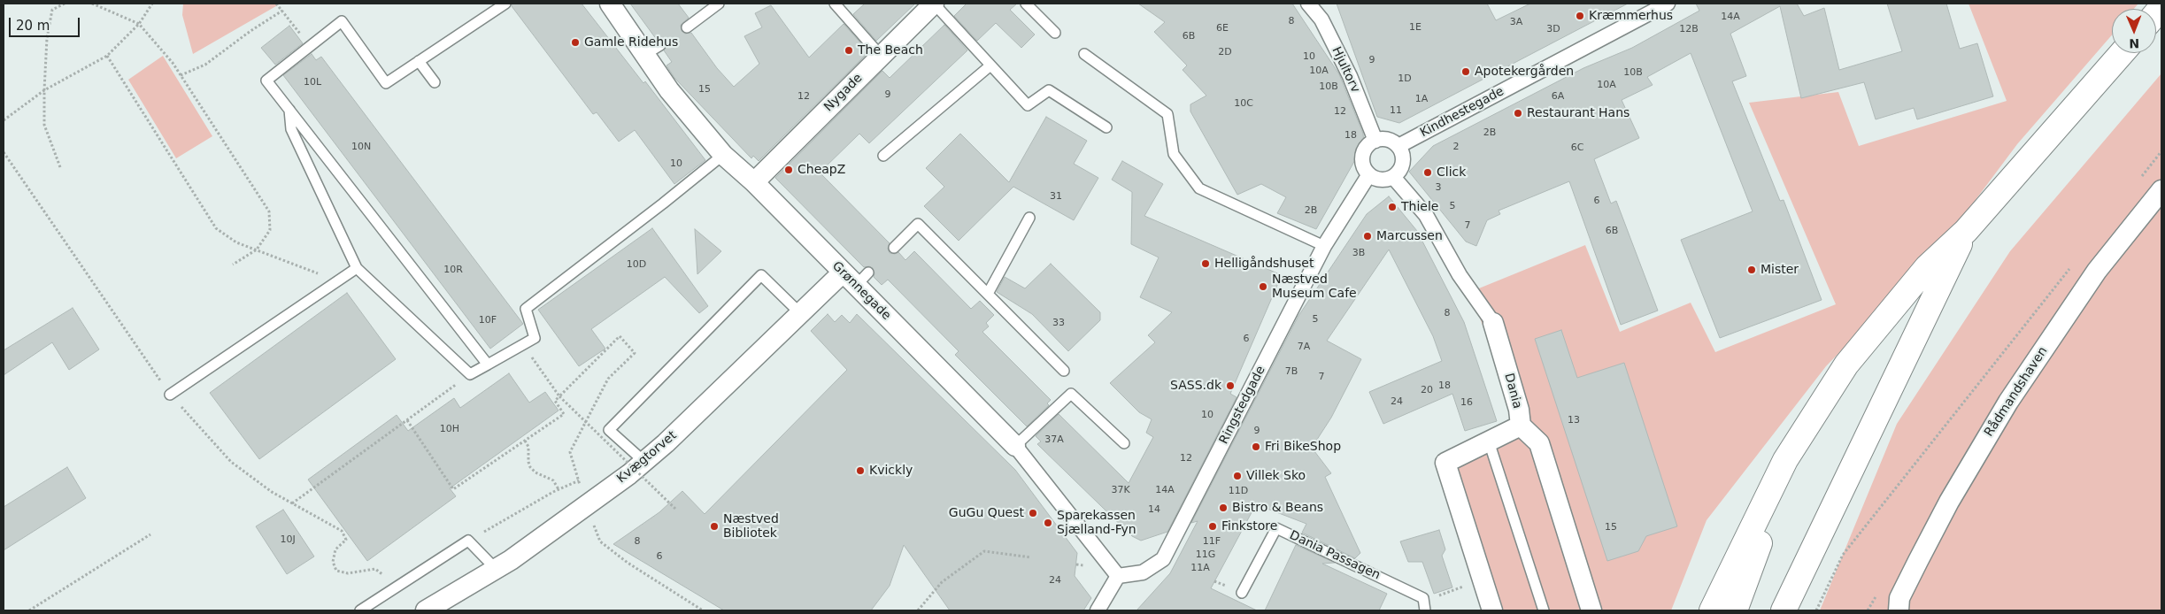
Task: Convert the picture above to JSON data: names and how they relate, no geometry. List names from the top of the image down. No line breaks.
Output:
{"streets":{"street":["Hjultorv","Nygade","Kindhestegade","Grønnegade","Dania","Rådmandshaven","Ringstedgade","Kvægtorvet"],"lane":["Dania Passagen"]},"crossings":[["Hjultorv","Kindhestegade"],["Hjultorv","Dania"],["Hjultorv","Ringstedgade"],["Nygade","Grønnegade"],["Kindhestegade","Dania"],["Kindhestegade","Ringstedgade"],["Grønnegade","Ringstedgade"],["Grønnegade","Kvægtorvet"],["Dania","Ringstedgade"]],"places":["Kræmmerhus","Gamle Ridehus","The Beach","Apotekergården","Restaurant Hans","CheapZ","Click","Thiele","Marcussen","Helligåndshuset","Mister","Næstved Museum Cafe","SASS.dk","Fri BikeShop","Kvickly","Villek Sko","Bistro & Beans","GuGu Quest","Sparekassen Sjælland-Fyn","Næstved Bibliotek","Finkstore"],"house_numbers":["14A","8","3A","1E","6E","3D","12B","6B","2D","10","9","10A","10B","1D","10L","10A","10B","15","9","12","6A","1A","10C","11","12","2B","18","10N","2","6C","10","3","31","6","5","2B","7","6B","3B","10D","10R","8","5","10F","33","6","7A","7B","7","18","20","24","16","10","13","10H","9","37A","12","37K","14A","11D","14","15","10J","8","11F","11G","6","11A","24"],"scale_bar":"20 m","north":"bottom"}
